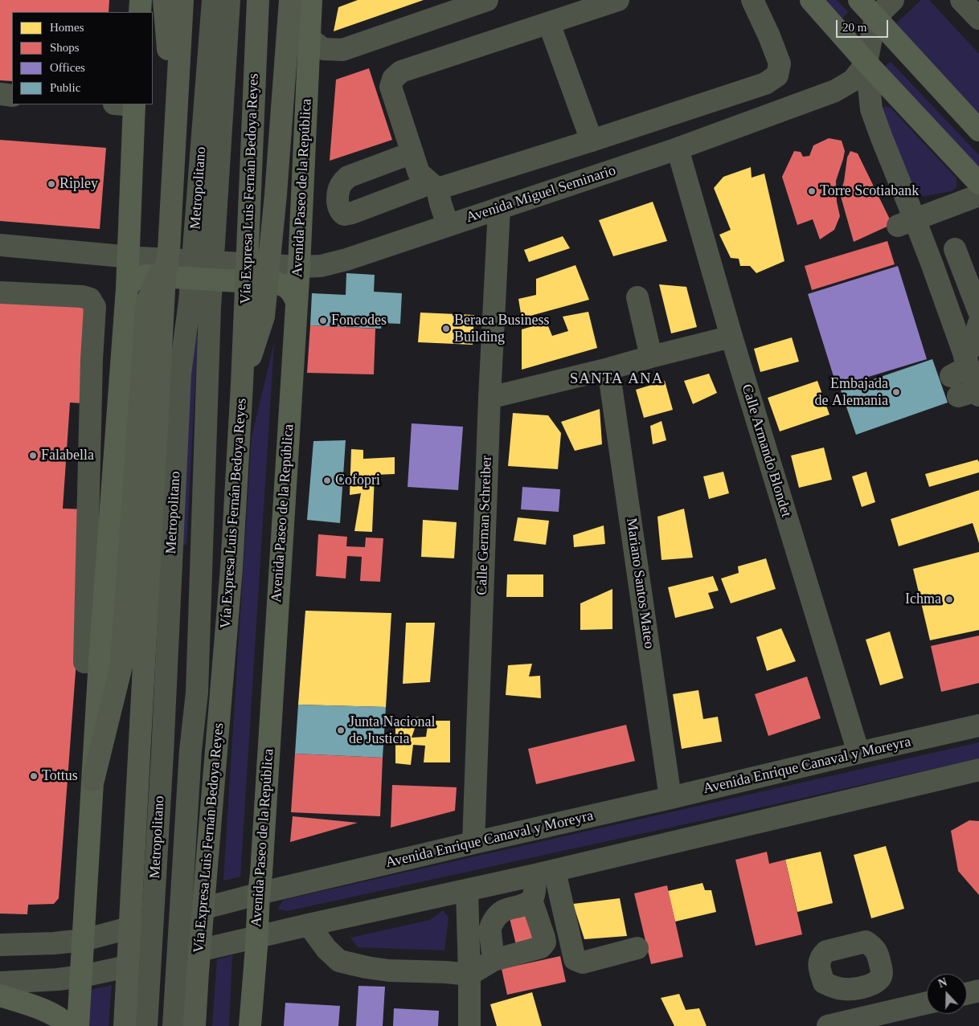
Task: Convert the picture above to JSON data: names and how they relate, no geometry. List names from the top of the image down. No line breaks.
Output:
{"streets":{"highway":["Vía Expresa Luis Fernán Bedoya Reyes"],"main road":["Avenida Paseo de la República"],"street":["Metropolitano","Avenida Miguel Seminario","Calle Armando Blondet","Calle German Schreiber","Mariano Santos Mateo","Avenida Enrique Canaval y Moreyra"]},"crossings":[["Avenida Paseo de la República","Avenida Miguel Seminario"],["Avenida Paseo de la República","Avenida Enrique Canaval y Moreyra"],["Avenida Miguel Seminario","Calle Armando Blondet"],["Avenida Miguel Seminario","Calle German Schreiber"],["Calle Armando Blondet","Avenida Enrique Canaval y Moreyra"],["Calle German Schreiber","Avenida Enrique Canaval y Moreyra"],["Mariano Santos Mateo","Avenida Enrique Canaval y Moreyra"]],"districts":["SANTA ANA"],"places":["Ripley","Torre Scotiabank","Foncodes","Beraca Business Building","Embajada de Alemania","Falabella","Cofopri","Ichma","Junta Nacional de Justicia","Tottus"],"legend":["Homes","Shops","Offices","Public"],"scale_bar":"20 m","north":"top"}
